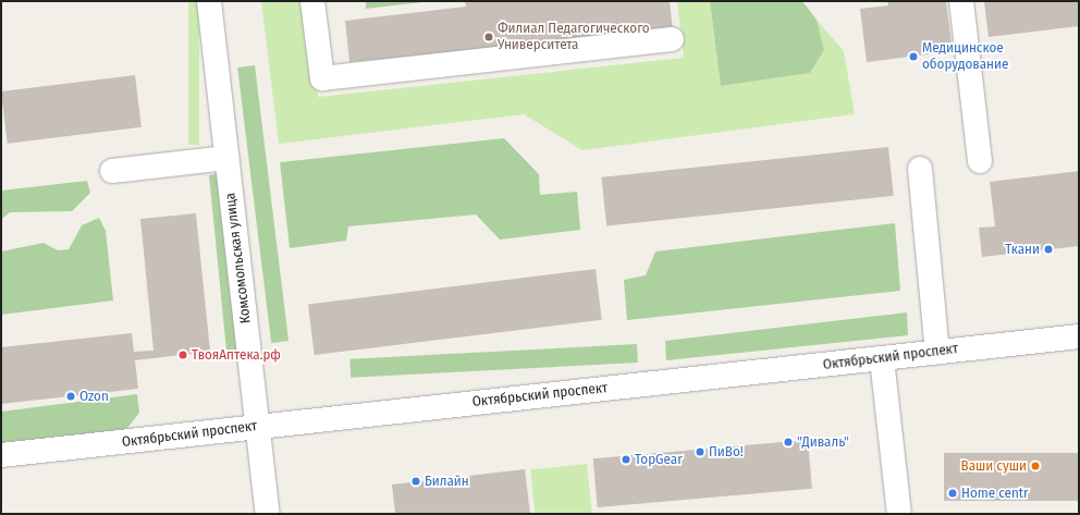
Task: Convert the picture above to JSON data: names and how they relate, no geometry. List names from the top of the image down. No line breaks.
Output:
{"streets":{"street":["Комсомольская улица","Октябрьский проспект"]},"crossings":[["Комсомольская улица","Октябрьский проспект"]],"places":["Филиал Педагогического Университета","Медицинское оборудование","Ткани","ТвояАптека.рф","Ozon","\"Диваль\"","ПиВо!","TopGear","Ваши суши","Билайн","Home centr"]}
